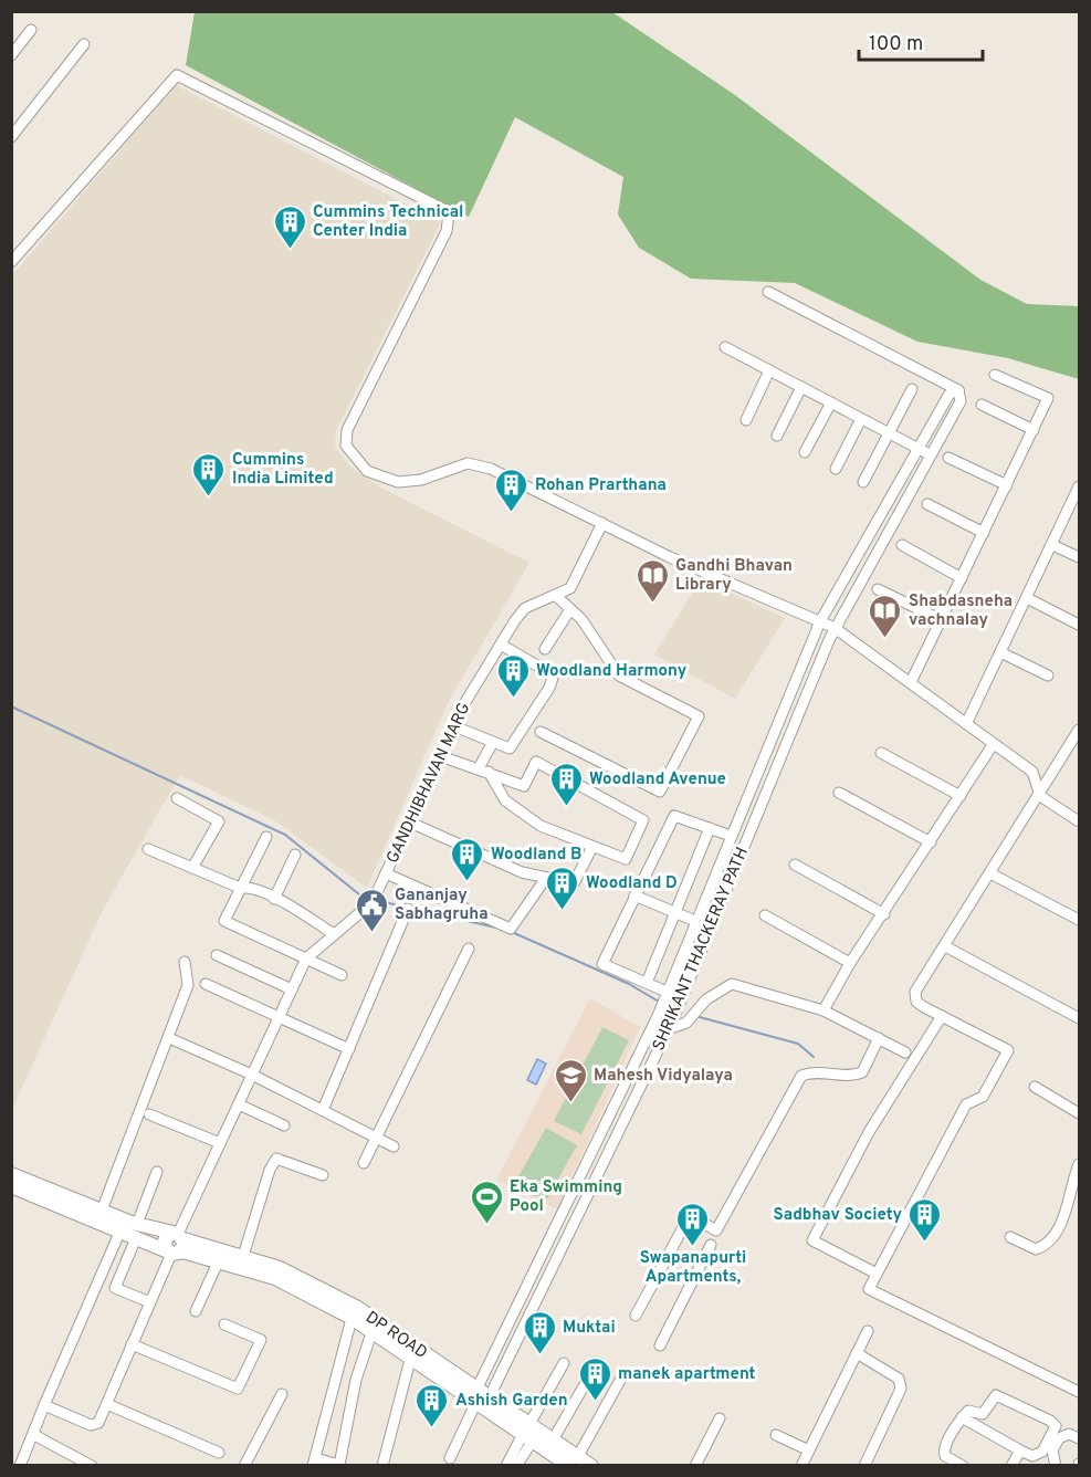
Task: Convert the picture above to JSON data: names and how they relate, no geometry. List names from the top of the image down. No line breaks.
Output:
{"streets":{"main road":["DP ROAD"],"street":["GANDHIBHAVAN MARG","SHRIKANT THACKERAY PATH"]},"crossings":[["GANDHIBHAVAN MARG","DP ROAD"],["SHRIKANT THACKERAY PATH","DP ROAD"]],"places":{"building":["Cummins Technical Center India","Cummins India Limited","Rohan Prarthana","Woodland Harmony","Woodland Avenue","Woodland B","Woodland D","Sadbhav Society","Swapanapurti Apartments,","Muktai","manek apartment","Ashish Garden"],"library":["Gandhi Bhavan Library","Shabdasneha vachnalay"],"public building":["Gananjay Sabhagruha"],"school or university":["Mahesh Vidyalaya"],"sports":["Eka Swimming Pool"]},"scale_bar":"100 m"}
